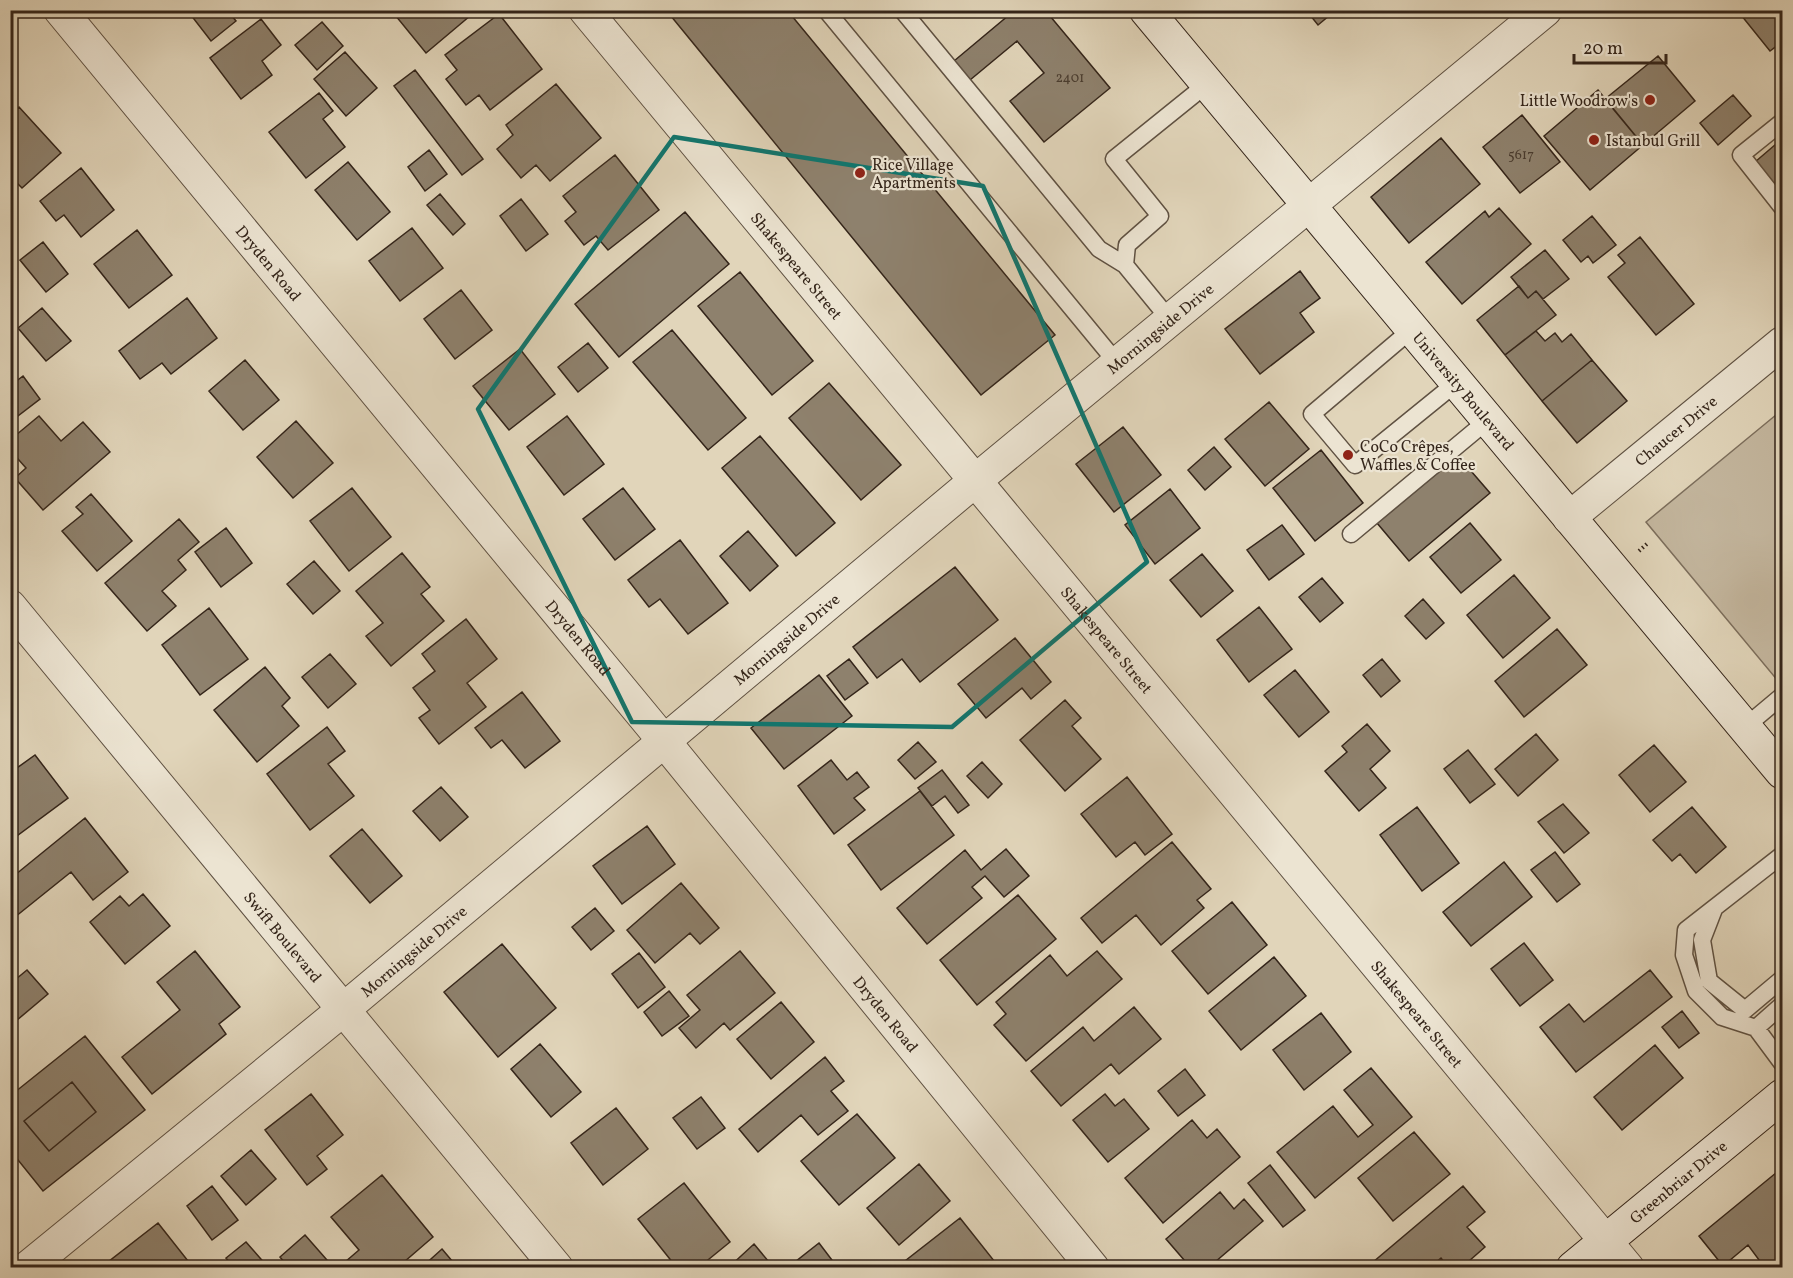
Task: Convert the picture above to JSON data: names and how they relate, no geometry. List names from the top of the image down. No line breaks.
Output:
{"streets":{"main road":["Morningside Drive","University Boulevard","Greenbriar Drive"],"street":["Dryden Road","Shakespeare Street","Chaucer Drive","Swift Boulevard"]},"crossings":[["Dryden Road","Morningside Drive"],["Shakespeare Street","Morningside Drive"],["Shakespeare Street","Greenbriar Drive"],["Morningside Drive","University Boulevard"],["Morningside Drive","Swift Boulevard"],["University Boulevard","Chaucer Drive"]],"places":["Little Woodrow's","Istanbul Grill","Rice Village Apartments","CoCo Crêpes, Waffles & Coffee"],"house_numbers":["2401","5617"],"scale_bar":"20 m"}
